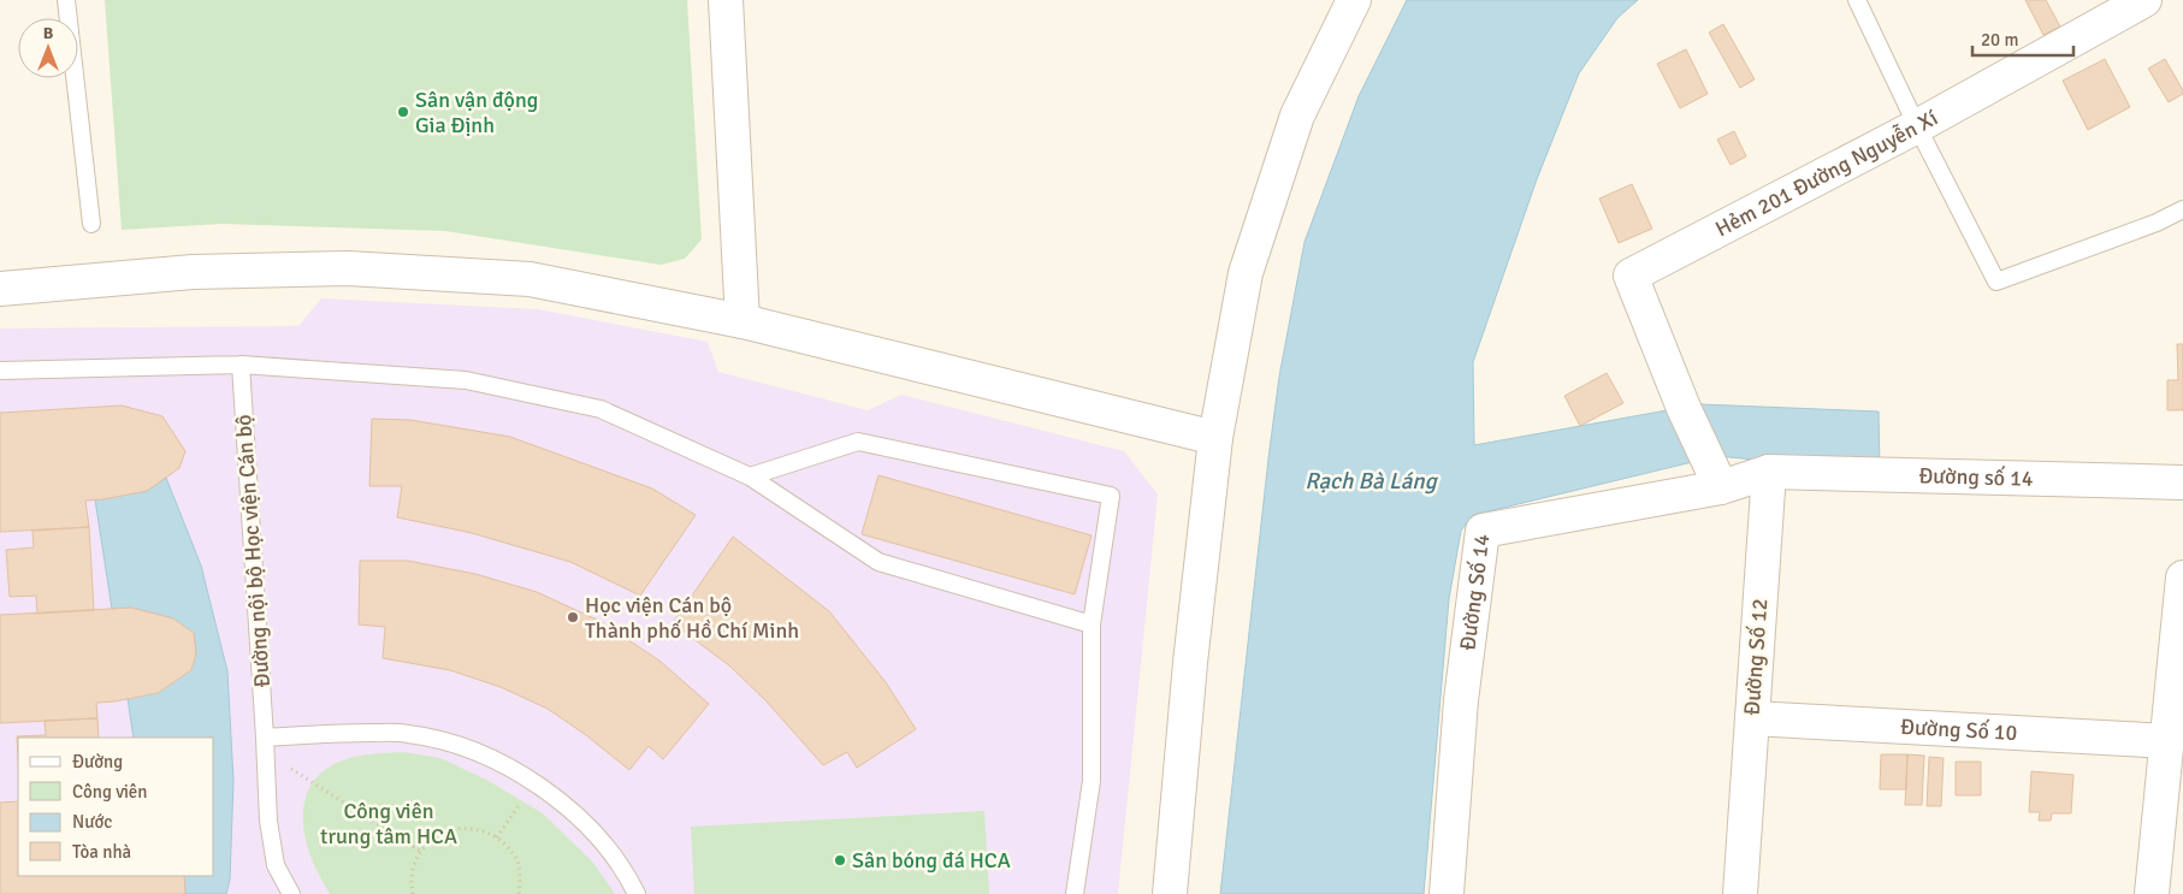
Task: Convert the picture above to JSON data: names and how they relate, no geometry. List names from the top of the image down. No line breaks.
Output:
{"streets":{"street":["Hẻm 201 Đường Nguyễn Xí","Đường số 14","Đường Số 14","Đường Số 12","Đường Số 10"],"lane":["Đường nội bộ Học viện Cán bộ"]},"crossings":[["Hẻm 201 Đường Nguyễn Xí","Đường Số 14"],["Đường số 14","Đường Số 12"],["Đường Số 12","Đường Số 10"]],"water":["Rạch Bà Láng"],"parks":["Công viên trung tâm HCA"],"places":["Sân vận động Gia Định","Học viện Cán bộ Thành phố Hồ Chí Minh","Sân bóng đá HCA"],"legend":["Đường","Công viên","Nước","Tòa nhà"],"scale_bar":"20 m","north":"top"}
